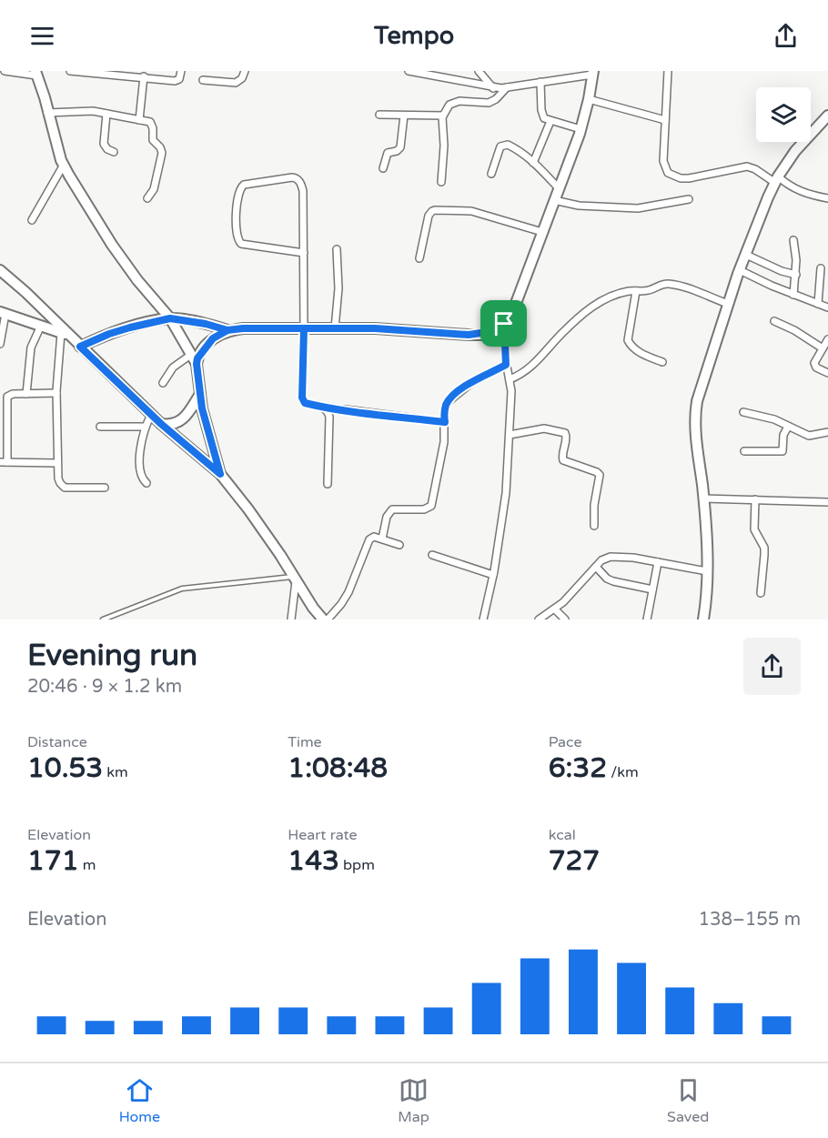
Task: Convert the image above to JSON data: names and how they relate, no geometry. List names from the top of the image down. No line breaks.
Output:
{"page":{"header":"Tempo","heading":["Evening run","20:46 · 9 × 1.2 km"],"stats":[["Distance","10.53 km"],["Time","1:08:48"],["Pace","6:32 /km"],["Elevation","171 m"],["Heart rate","143 bpm"],["kcal","727"]],"chart":["Elevation","138–155 m"],"tabs":["Home","Map","Saved"]}}
